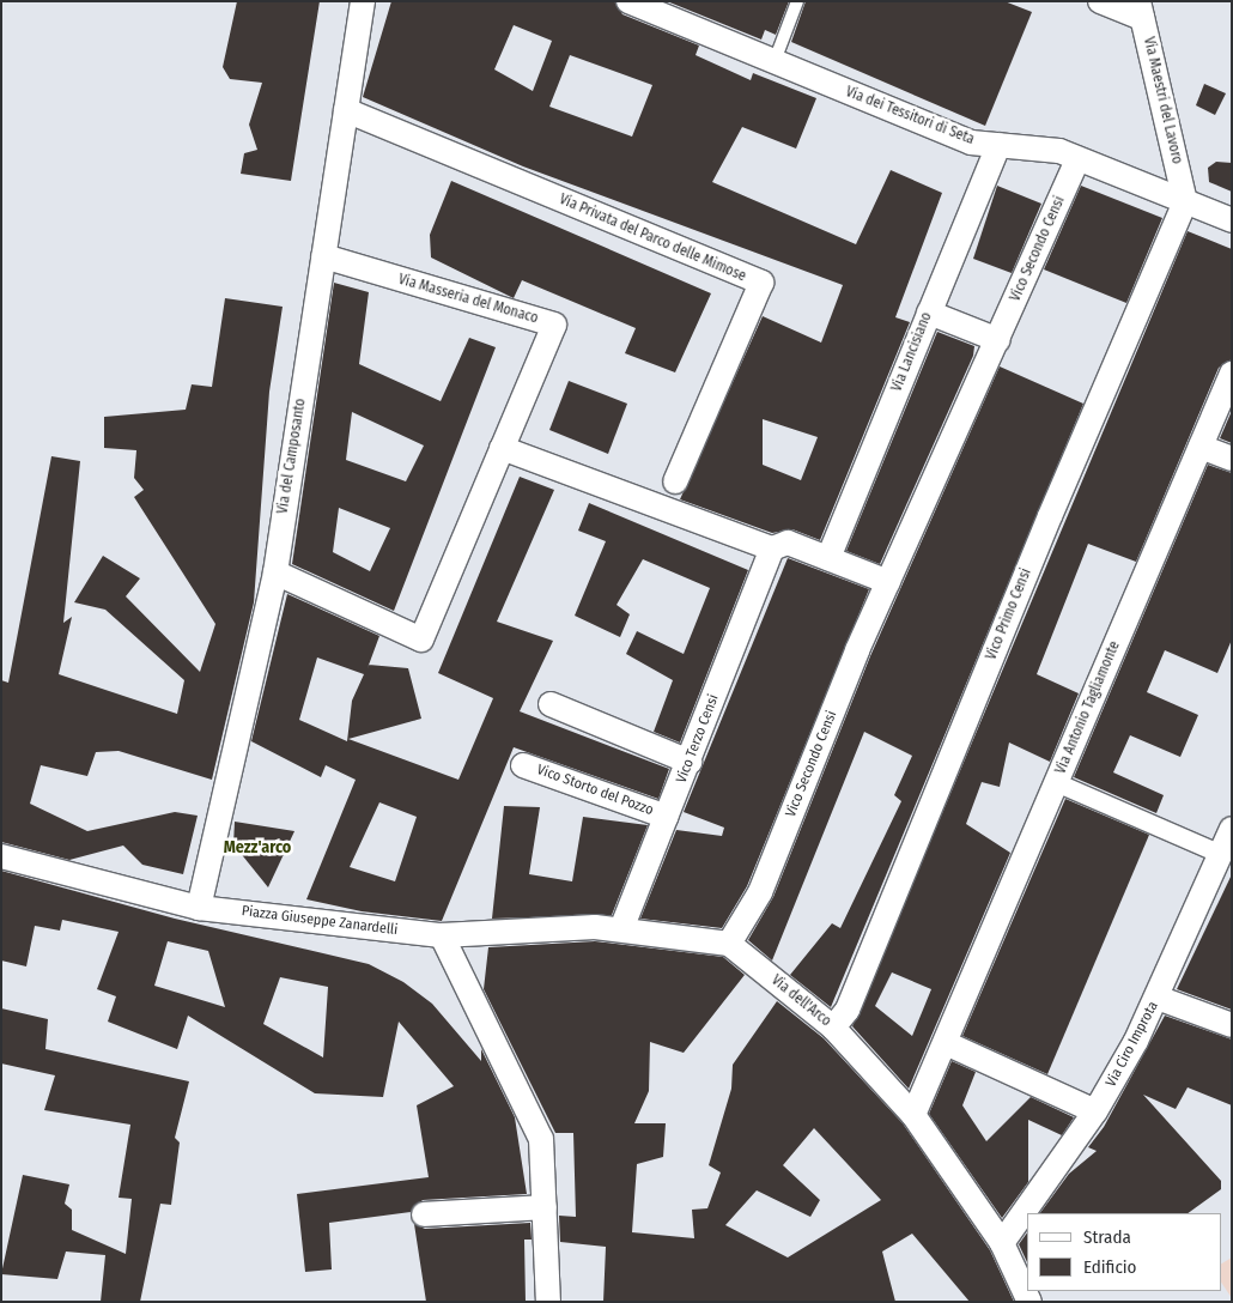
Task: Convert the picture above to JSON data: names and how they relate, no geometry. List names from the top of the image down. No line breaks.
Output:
{"streets":{"street":["Via Maestri del Lavoro","Via dei Tessitori di Seta","Via Privata del Parco delle Mimose","Vico Secondo Censi","Via Masseria del Monaco","Via Lancisiano","Via del Camposanto","Vico Primo Censi","Via Antonio Tagliamonte","Vico Terzo Censi","Vico Storto del Pozzo","Piazza Giuseppe Zanardelli","Via dell'Arco","Via Ciro Improta"]},"crossings":[["Via Maestri del Lavoro","Via dei Tessitori di Seta"],["Via Maestri del Lavoro","Vico Primo Censi"],["Via dei Tessitori di Seta","Vico Secondo Censi"],["Via dei Tessitori di Seta","Via Lancisiano"],["Via dei Tessitori di Seta","Vico Primo Censi"],["Via Privata del Parco delle Mimose","Via del Camposanto"],["Vico Secondo Censi","Via dell'Arco"],["Via Masseria del Monaco","Via del Camposanto"],["Via del Camposanto","Piazza Giuseppe Zanardelli"],["Vico Primo Censi","Via dell'Arco"],["Via Antonio Tagliamonte","Via dell'Arco"],["Vico Terzo Censi","Vico Storto del Pozzo"],["Via dell'Arco","Via Ciro Improta"]],"districts":["Mezz'arco"],"legend":["Strada","Edificio"]}
